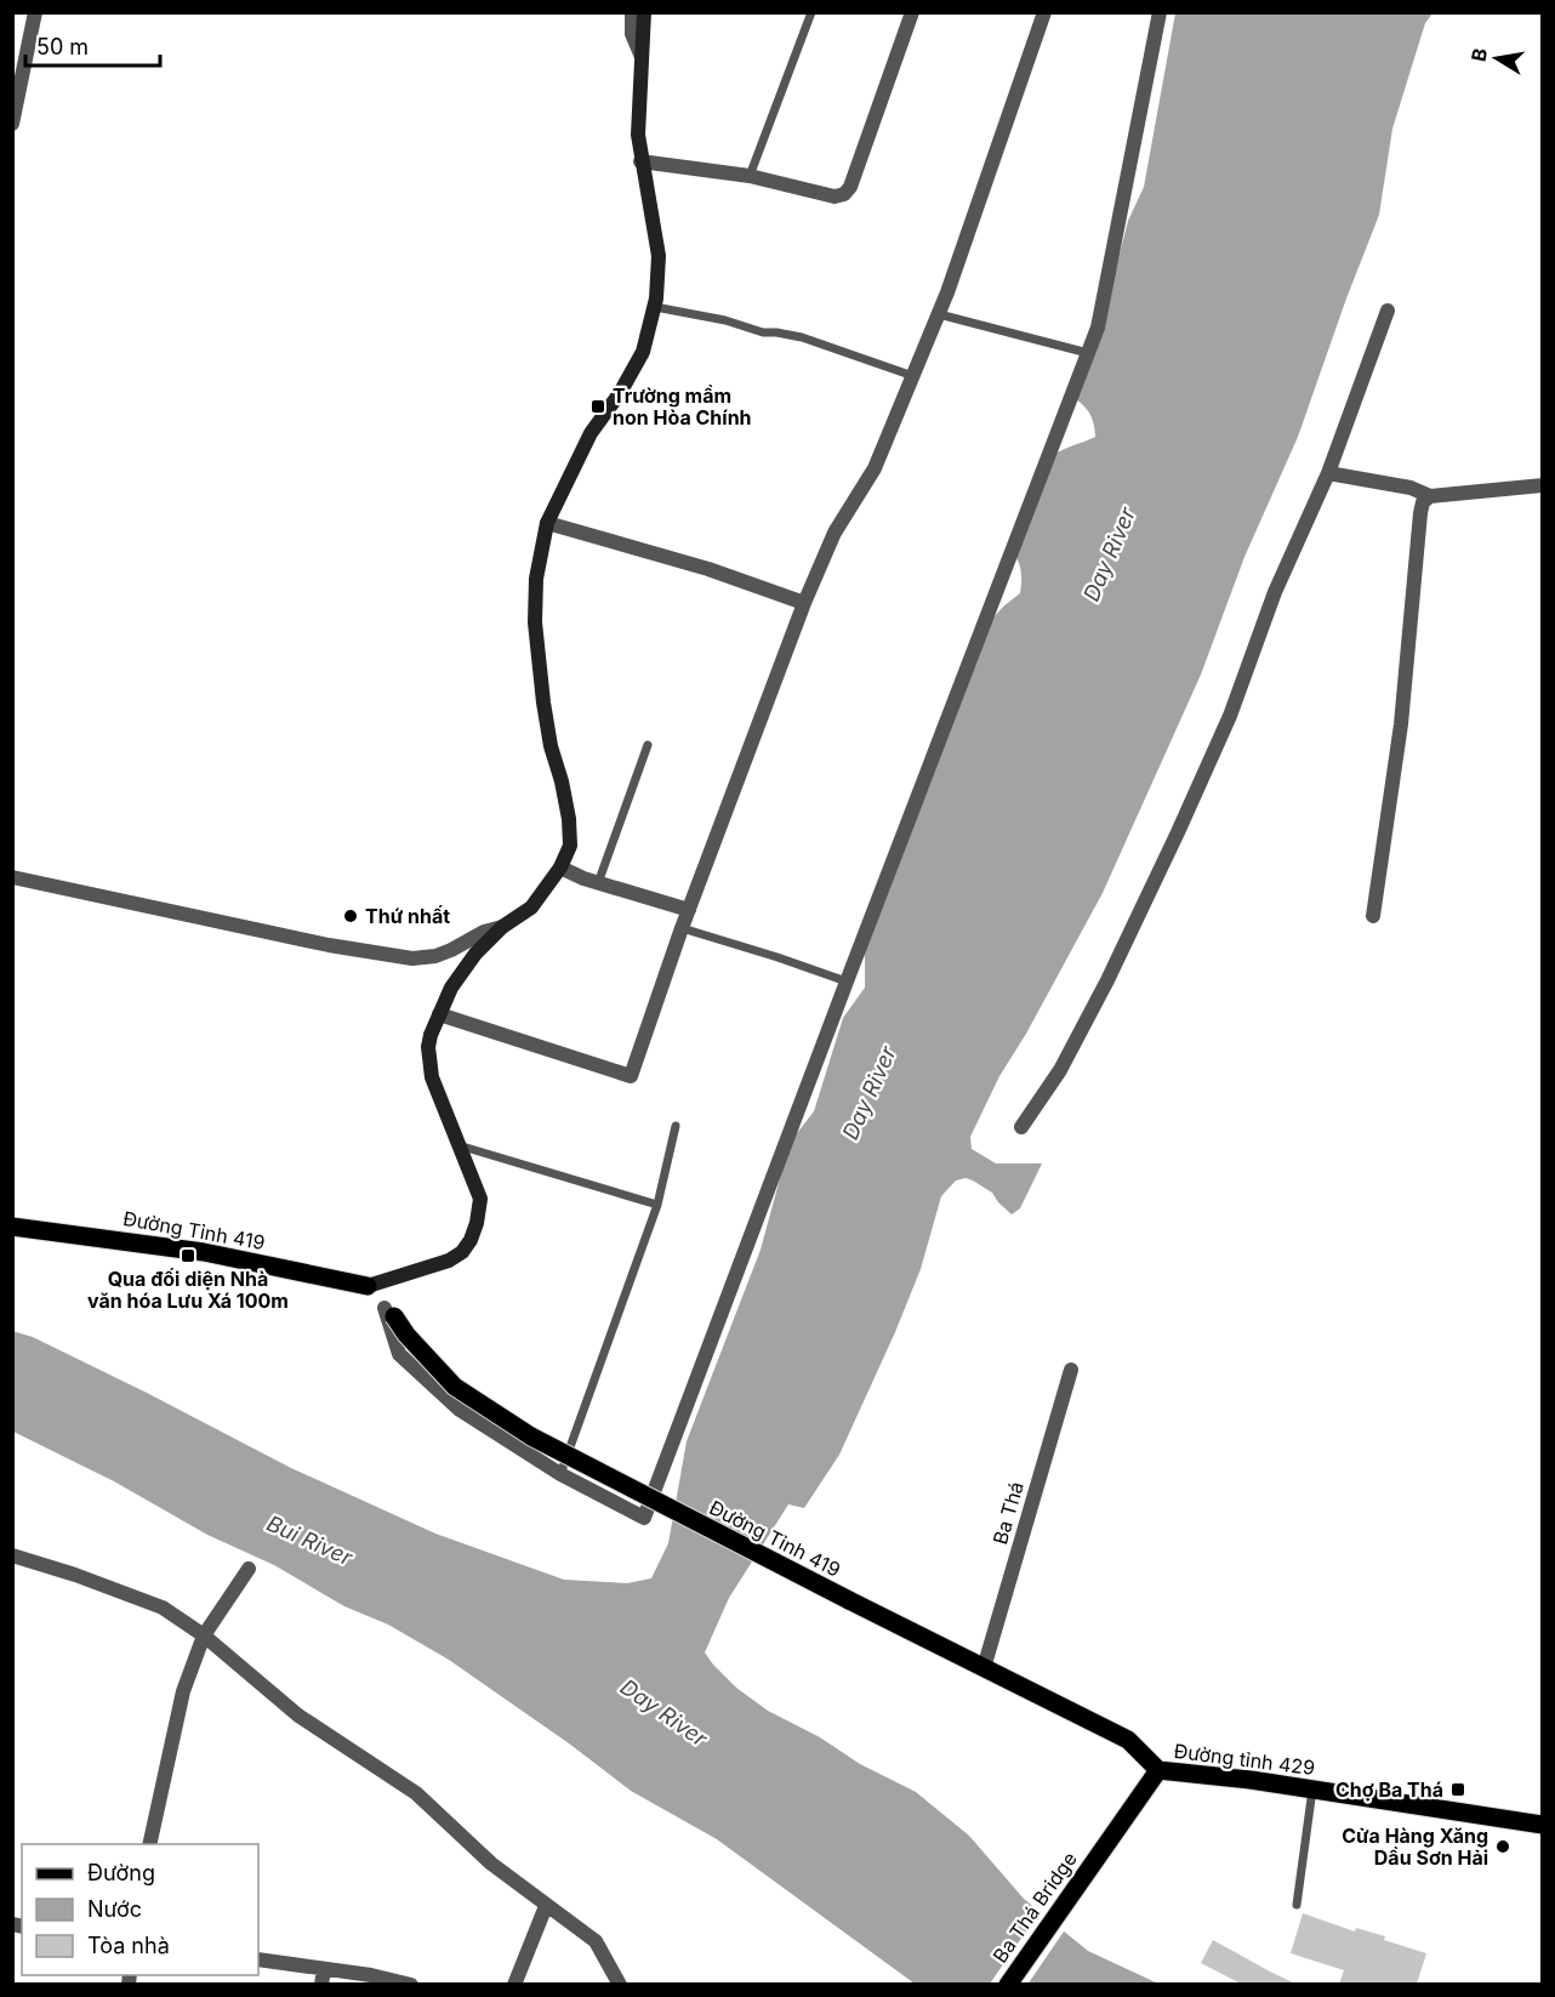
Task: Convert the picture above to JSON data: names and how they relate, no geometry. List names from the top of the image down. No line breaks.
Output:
{"streets":{"main road":["Đường Tỉnh 419","Đường tỉnh 429","Ba Thá Bridge"],"street":["Ba Thá"]},"crossings":[["Đường Tỉnh 419","Ba Thá"],["Đường Tỉnh 419","Đường tỉnh 429"],["Đường Tỉnh 419","Ba Thá Bridge"],["Đường tỉnh 429","Ba Thá Bridge"]],"water":["Day River","Bui River"],"places":{"transit":["Trường mầm non Hòa Chính","Qua đối diện Nhà văn hóa Lưu Xá 100m","Chợ Ba Thá"],"other":["Thứ nhất","Cửa Hàng Xăng Dầu Sơn Hải"]},"legend":["Đường","Nước","Tòa nhà"],"scale_bar":"50 m","north":"left"}
